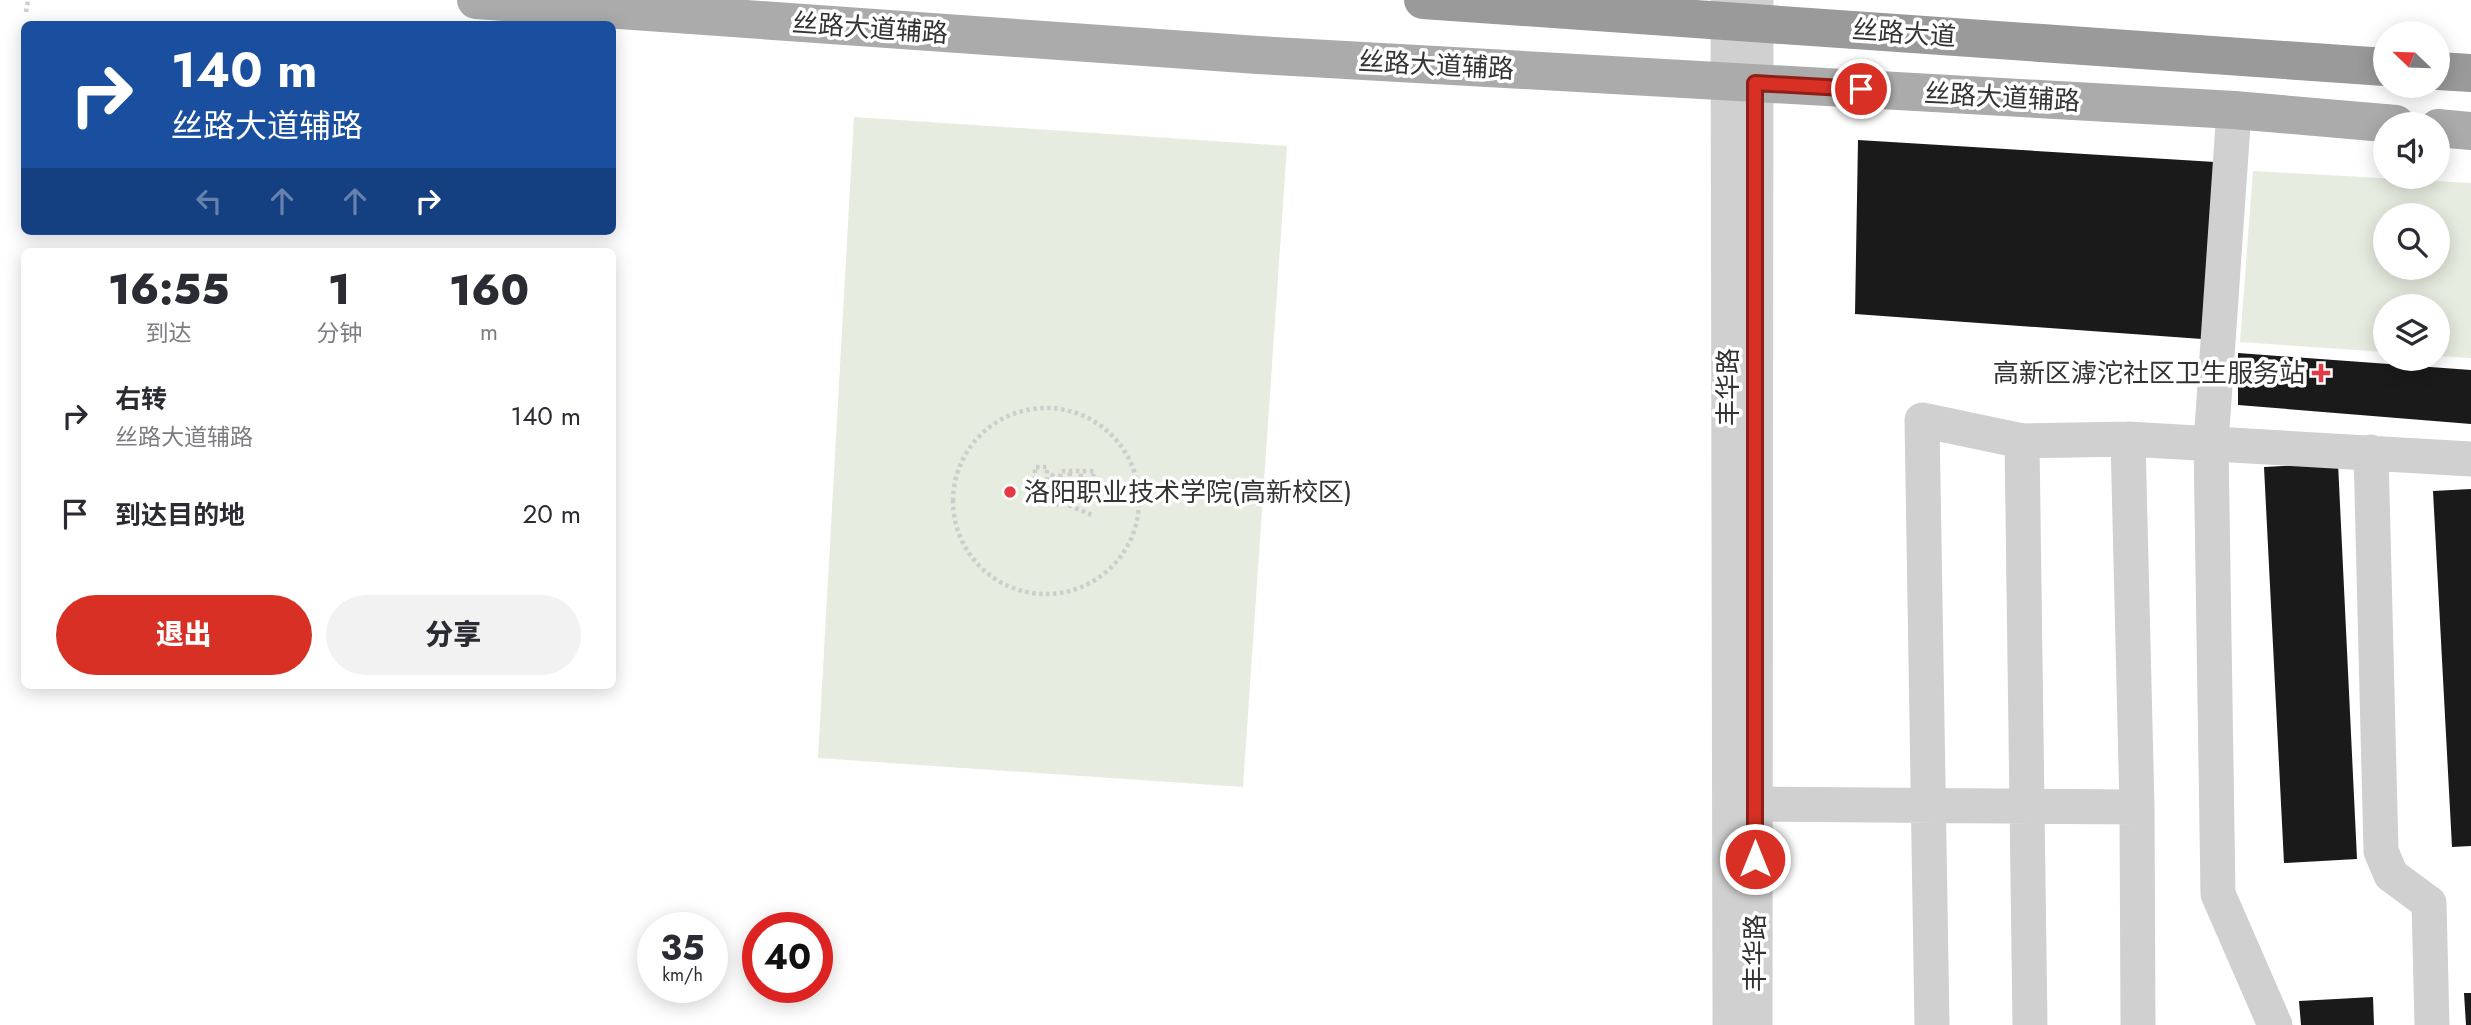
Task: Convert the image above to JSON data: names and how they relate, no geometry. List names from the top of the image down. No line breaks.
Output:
{"streets":{"highway":["丝路大道"],"main road":["丝路大道辅路"],"street":["丰华路"]},"crossings":[["丝路大道辅路","丰华路"]],"places":{"health":["高新区滹沱社区卫生服务站"],"other":["洛阳职业技术学院(高新校区)"]},"north":"top left","page":{"turn":["140 m","丝路大道辅路"],"eta":["16:55","到达","1","分钟","160","m"],"list":[{"name":"右转","note":"丝路大道辅路","value":"140 m"},{"name":"到达目的地","value":"20 m"}],"buttons":["退出","分享"],"speed":"35 km/h","limit":"40"}}
